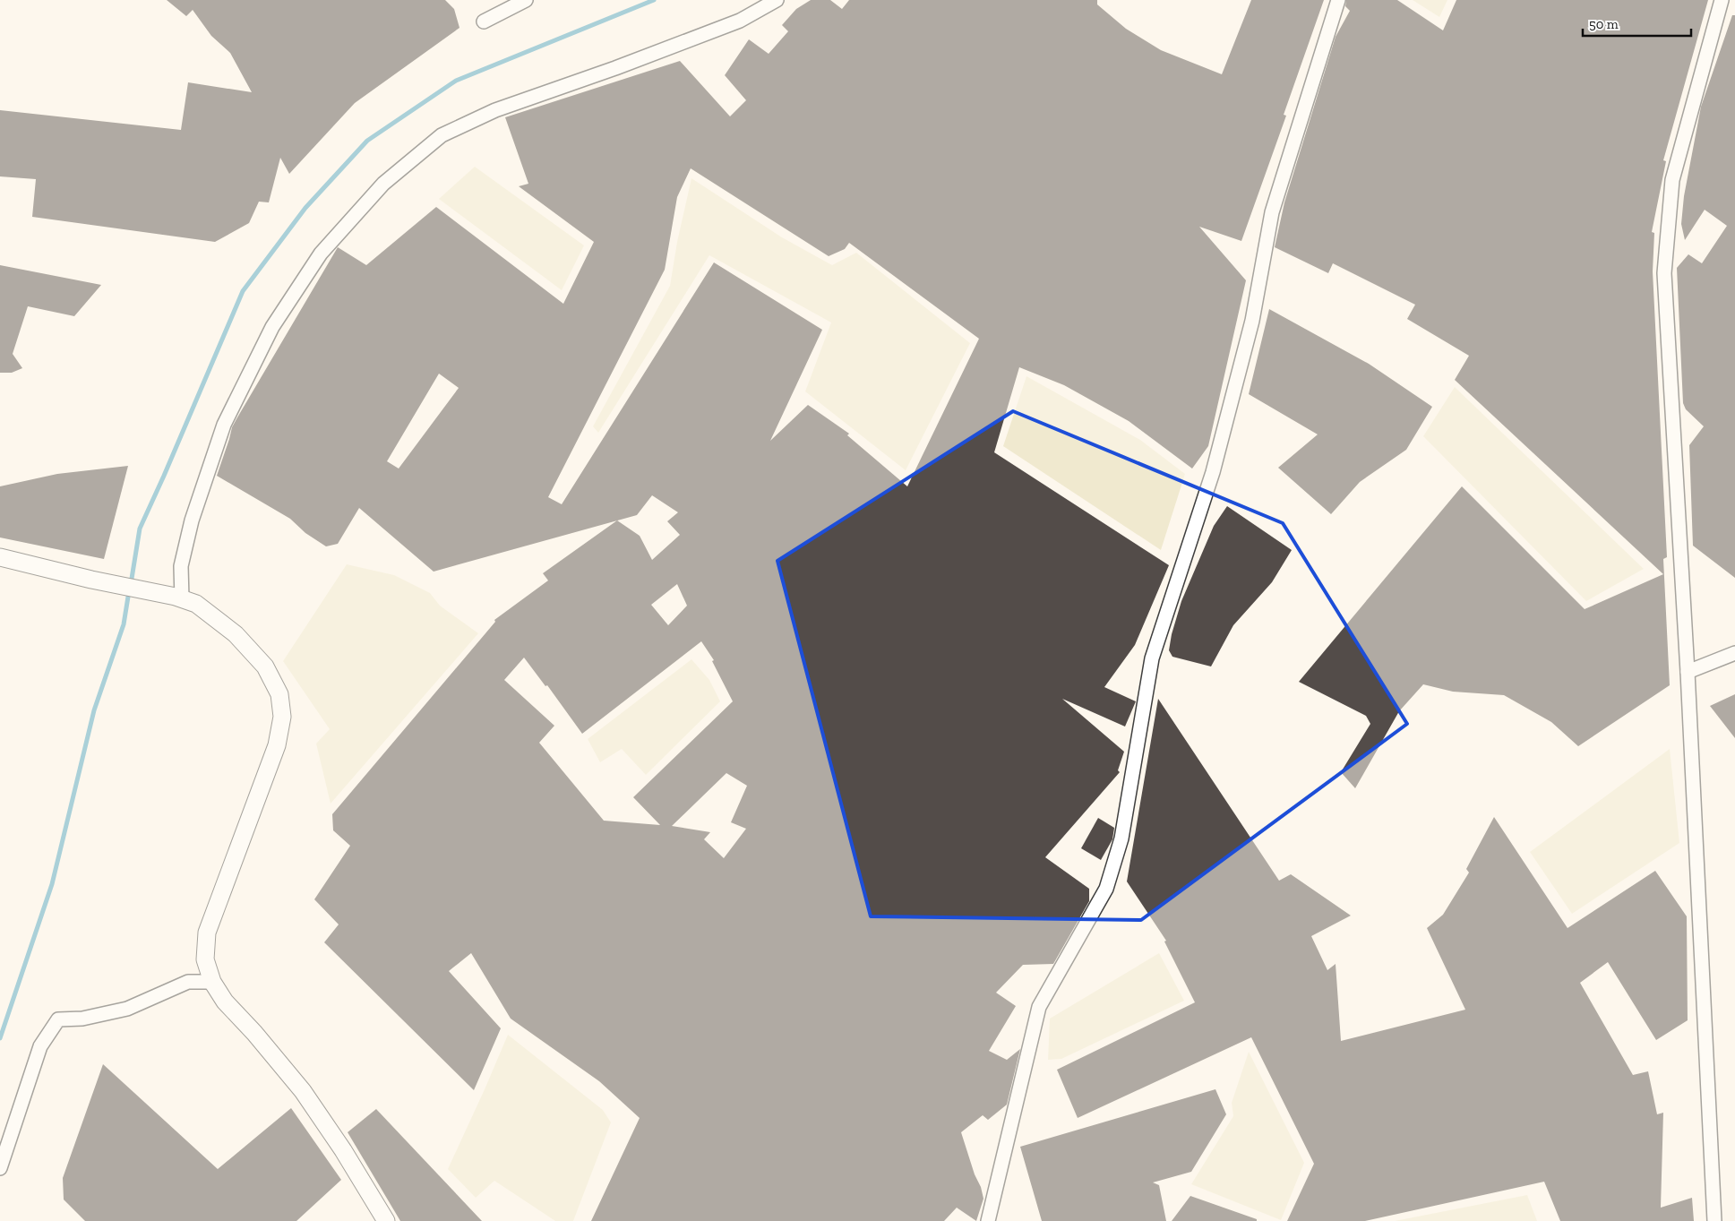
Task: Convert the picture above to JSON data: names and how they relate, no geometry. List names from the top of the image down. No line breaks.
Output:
{"scale_bar":"50 m"}
